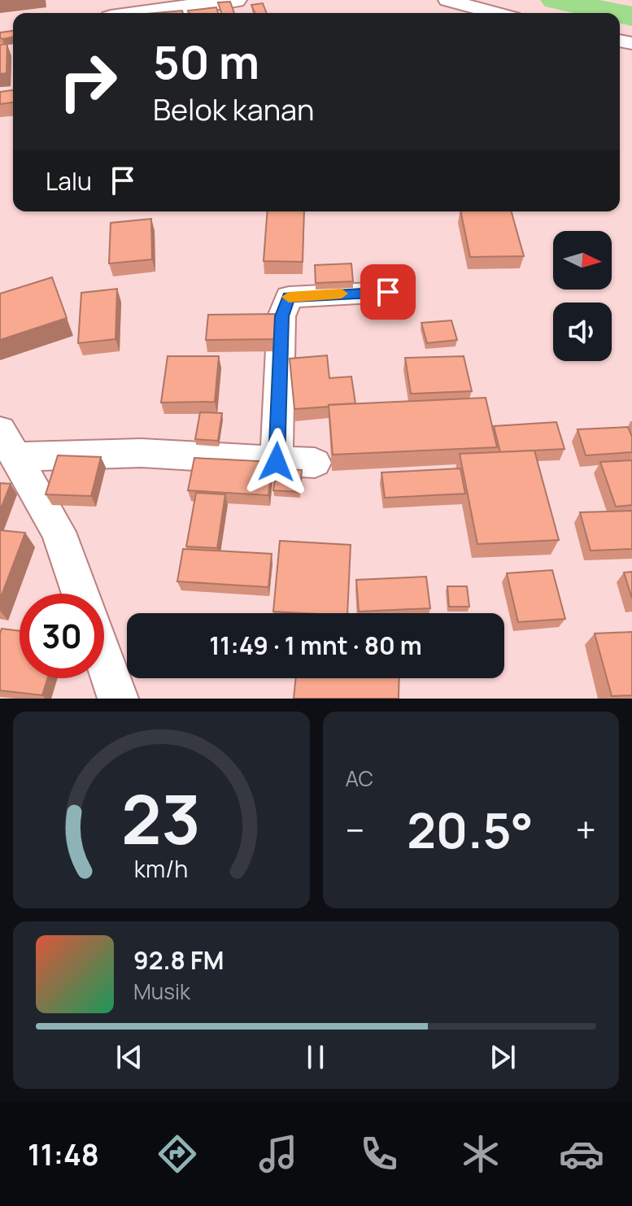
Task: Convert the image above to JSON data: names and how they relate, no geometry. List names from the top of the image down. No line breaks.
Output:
{"north":"right","page":{"turn":["50 m","Belok kanan"],"then":"Lalu","limit":"30","trip":"11:49 · 1 mnt · 80 m","tile":"AC","heat":["−","20.5°","+"],"song":["92.8 FM","Musik"],"tabs":"11:48","gauge":["23","km/h"]}}
